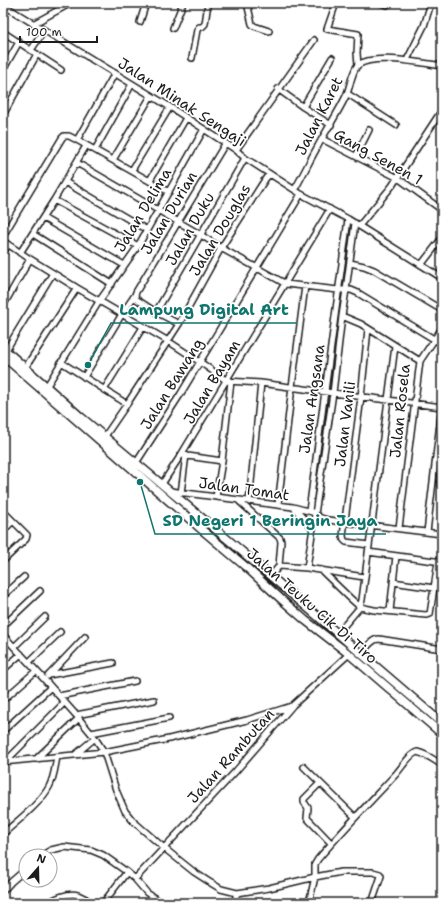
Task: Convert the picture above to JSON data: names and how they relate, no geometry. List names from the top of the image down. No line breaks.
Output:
{"streets":{"street":["Jalan Minak Sengaji","Jalan Karet","Gang Senen 1","Jalan Delima","Jalan Durian","Jalan Duku","Jalan Douglas","Jalan Bayam","Jalan Bawang","Jalan Angsana","Jalan Rosela","Jalan Vanili","Jalan Tomat","Jalan Teuku Cik Di Tiro","Jalan Rambutan"]},"crossings":[["Jalan Minak Sengaji","Jalan Karet"],["Jalan Minak Sengaji","Jalan Delima"],["Jalan Minak Sengaji","Jalan Durian"],["Jalan Minak Sengaji","Jalan Duku"],["Jalan Minak Sengaji","Jalan Douglas"],["Jalan Minak Sengaji","Jalan Bayam"],["Jalan Minak Sengaji","Jalan Bawang"],["Jalan Minak Sengaji","Jalan Angsana"],["Jalan Karet","Gang Senen 1"],["Jalan Delima","Jalan Teuku Cik Di Tiro"],["Jalan Douglas","Jalan Teuku Cik Di Tiro"],["Jalan Bayam","Jalan Angsana"],["Jalan Bayam","Jalan Teuku Cik Di Tiro"],["Jalan Bawang","Jalan Teuku Cik Di Tiro"],["Jalan Angsana","Jalan Rosela"],["Jalan Angsana","Jalan Vanili"],["Jalan Angsana","Jalan Tomat"],["Jalan Rosela","Jalan Vanili"],["Jalan Rosela","Jalan Tomat"],["Jalan Vanili","Jalan Tomat"],["Jalan Tomat","Jalan Teuku Cik Di Tiro"],["Jalan Teuku Cik Di Tiro","Jalan Rambutan"]],"places":["Lampung Digital Art","SD Negeri 1 Beringin Jaya"],"scale_bar":"100 m","north":"top"}
